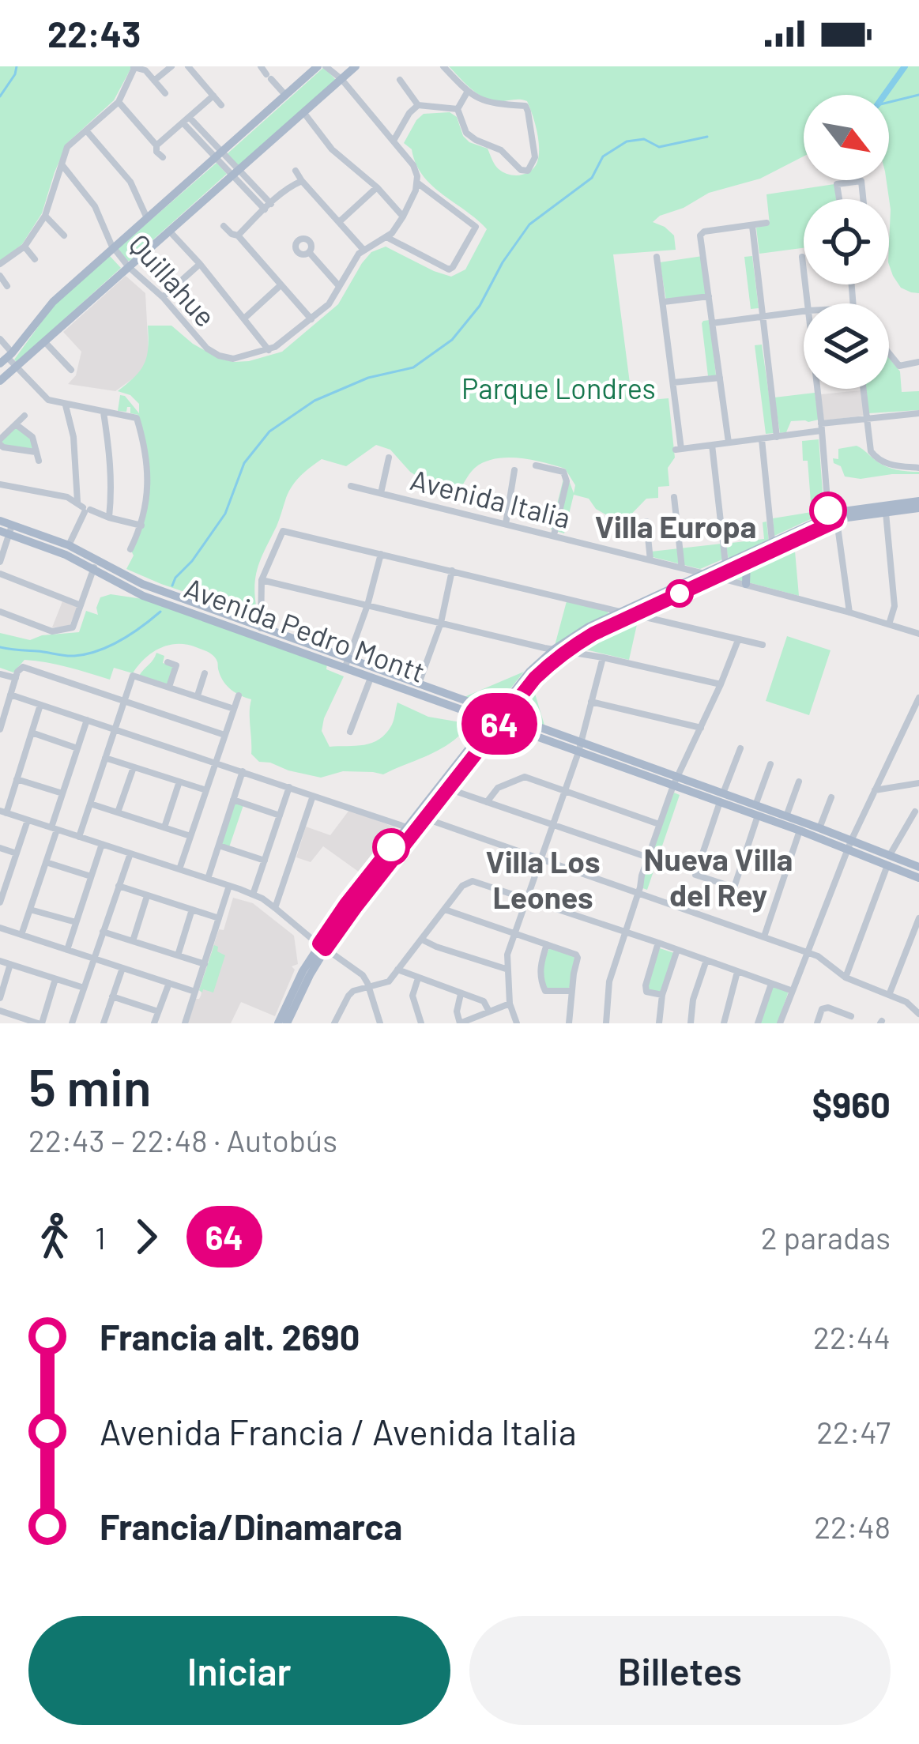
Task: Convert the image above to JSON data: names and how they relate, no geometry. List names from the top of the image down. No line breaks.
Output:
{"streets":{"main road":["Avenida Pedro Montt"],"street":["Quillahue","Avenida Italia"]},"districts":["Villa Europa","Nueva Villa del Rey","Villa Los Leones"],"parks":["Parque Londres"],"lines":["bus line 64"],"north":"bottom right","page":{"status":"22:43","on_map":"64","heading":["5 min","22:43 – 22:48 · Autobús","$960"],"legs":["1","64","2 paradas"],"list":[{"name":"Francia alt. 2690","value":"22:44"},{"name":"Avenida Francia / Avenida Italia","value":"22:47"},{"name":"Francia/Dinamarca","value":"22:48"}],"buttons":["Iniciar","Billetes"]}}
